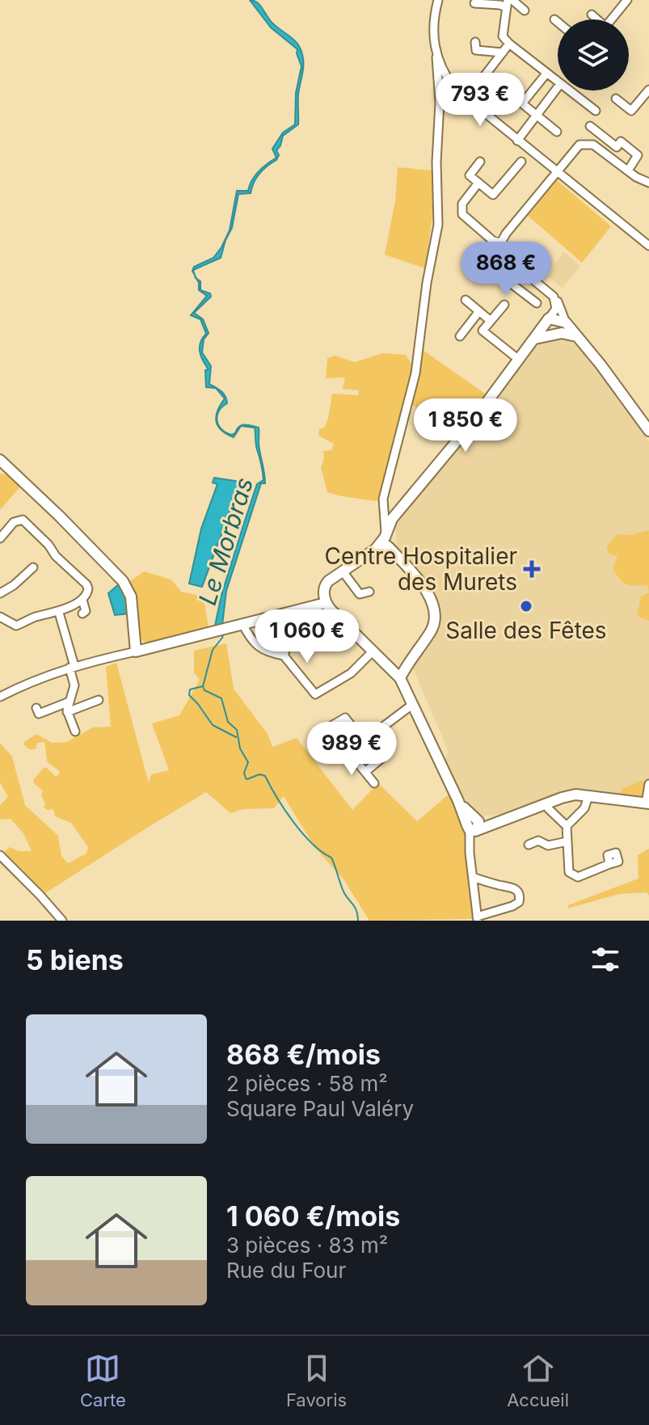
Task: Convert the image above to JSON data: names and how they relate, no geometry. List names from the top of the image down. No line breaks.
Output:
{"water":["Le Morbras"],"places":{"health":["Centre Hospitalier des Murets"],"other":["Salle des Fêtes"]},"page":{"price":["793 €","868 €","1 850 €","1 060 €","989 €"],"heading":"5 biens","list":[{"name":"868 €/mois","note":"2 pièces · 58 m² · Square Paul Valéry"},{"name":"1 060 €/mois","note":"3 pièces · 83 m² · Rue du Four"}],"tabs":["Carte","Favoris","Accueil"]}}
